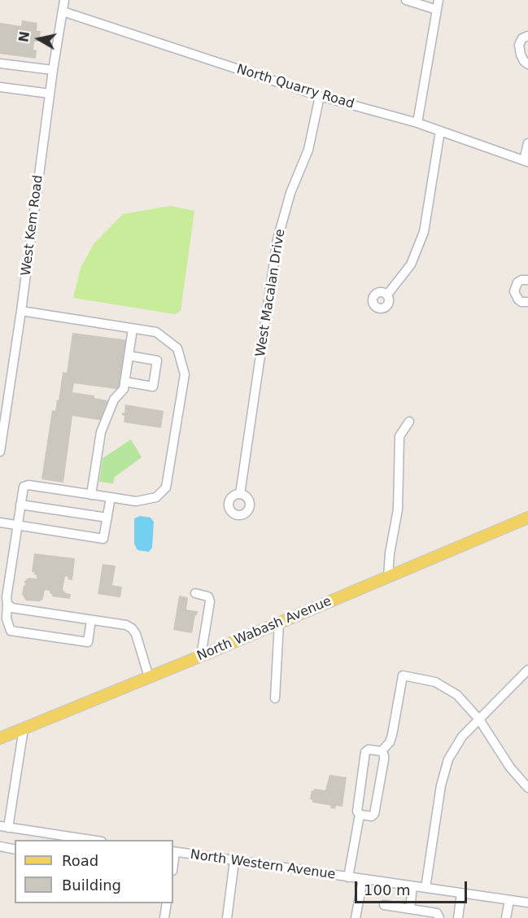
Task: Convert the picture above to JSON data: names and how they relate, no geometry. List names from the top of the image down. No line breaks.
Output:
{"streets":{"main road":["North Wabash Avenue"],"street":["North Quarry Road","West Kem Road","West Macalan Drive","North Western Avenue"]},"crossings":[["North Quarry Road","West Kem Road"],["North Quarry Road","West Macalan Drive"]],"legend":["Road","Building"],"scale_bar":"100 m","north":"left"}
